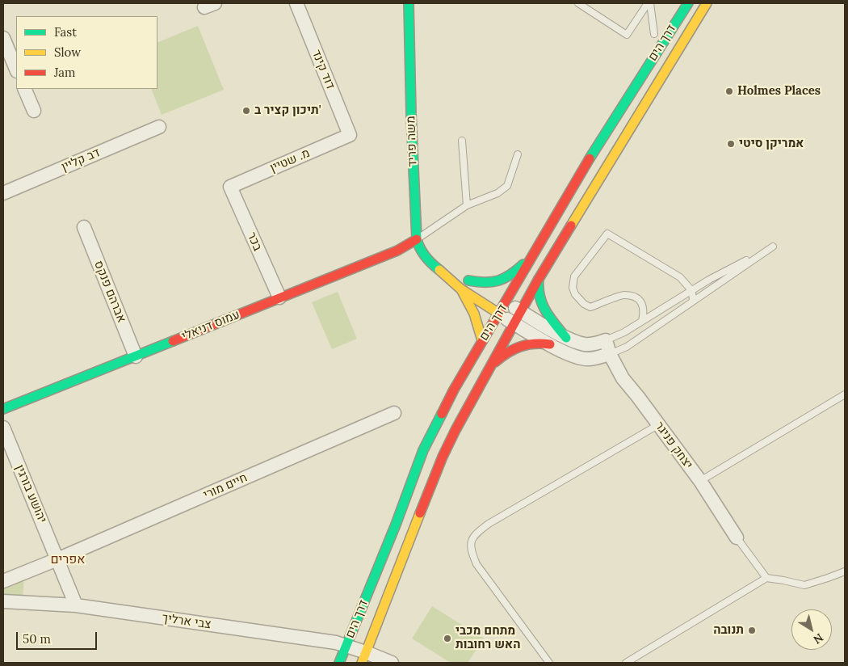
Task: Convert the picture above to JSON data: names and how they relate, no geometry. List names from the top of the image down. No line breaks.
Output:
{"streets":{"main road":["דרך הים","משה פריד","עמוס דניאלי"],"street":["דוד קינד","דב קליין","מ. שטיין","בכר","אברהם פנקס","יצחק פניגר","חיים מורי","יהושע בורגין","צבי ארליך"]},"crossings":[["דרך הים","משה פריד"],["דרך הים","צבי ארליך"],["דוד קינד","מ. שטיין"],["משה פריד","עמוס דניאלי"],["מ. שטיין","בכר"],["בכר","עמוס דניאלי"],["אברהם פנקס","עמוס דניאלי"],["חיים מורי","יהושע בורגין"]],"districts":["אפרים"],"places":["Holmes Places","תיכון קציר ב'","אמריקן סיטי","תנובה","מתחם מכבי האש רחובות"],"legend":["Fast","Slow","Jam"],"scale_bar":"50 m","north":"bottom right"}
